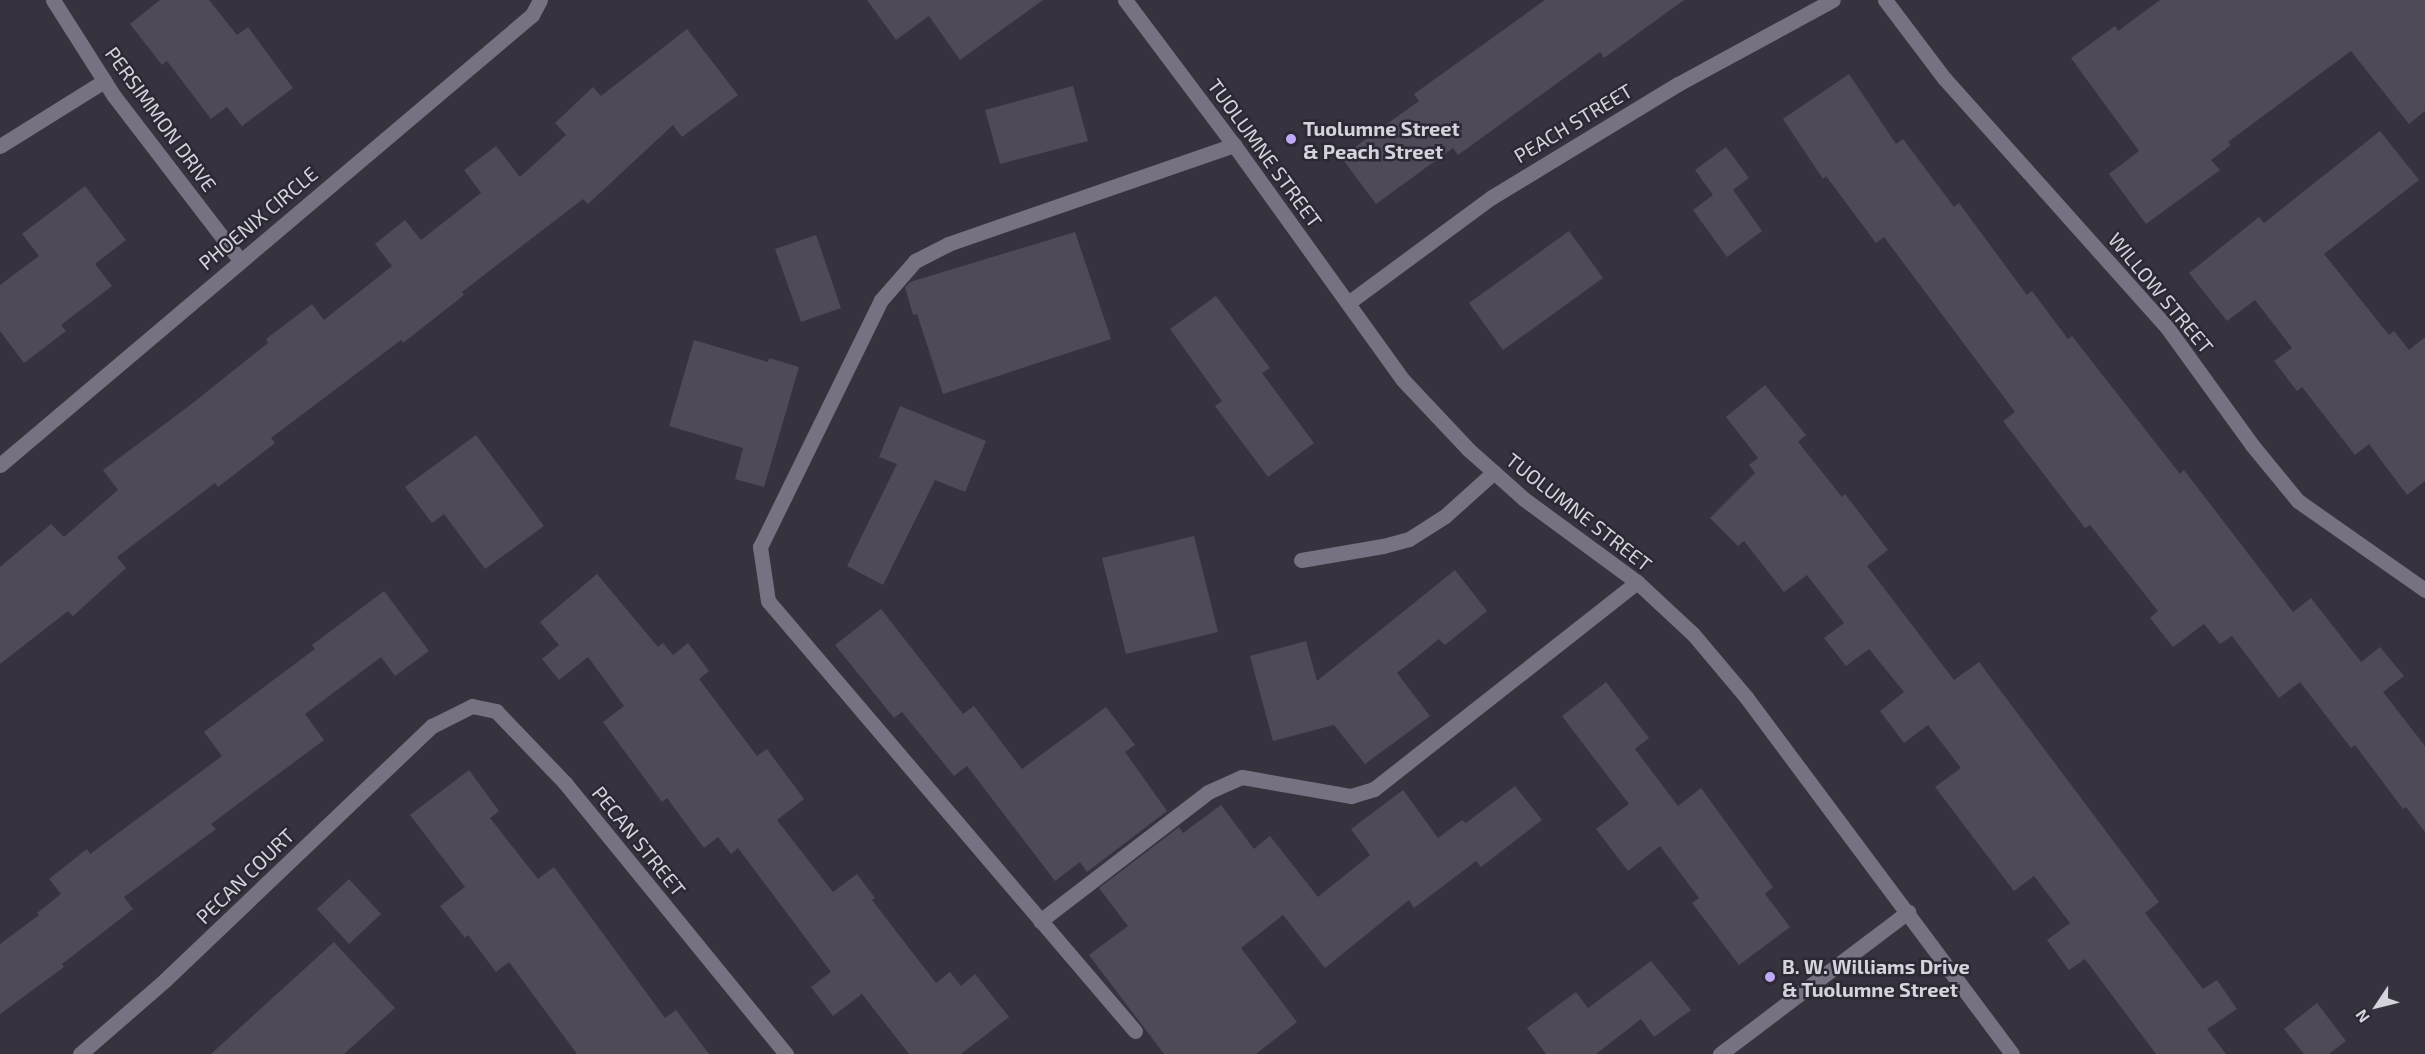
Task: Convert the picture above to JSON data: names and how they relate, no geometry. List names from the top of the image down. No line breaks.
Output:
{"streets":{"street":["PERSIMMON DRIVE","PEACH STREET","TUOLUMNE STREET","PHOENIX CIRCLE","WILLOW STREET","PECAN STREET","PECAN COURT"]},"crossings":[["PERSIMMON DRIVE","PHOENIX CIRCLE"],["PEACH STREET","TUOLUMNE STREET"],["PECAN STREET","PECAN COURT"]],"places":["Tuolumne Street & Peach Street","B. W. Williams Drive & Tuolumne Street"],"north":"bottom left"}
